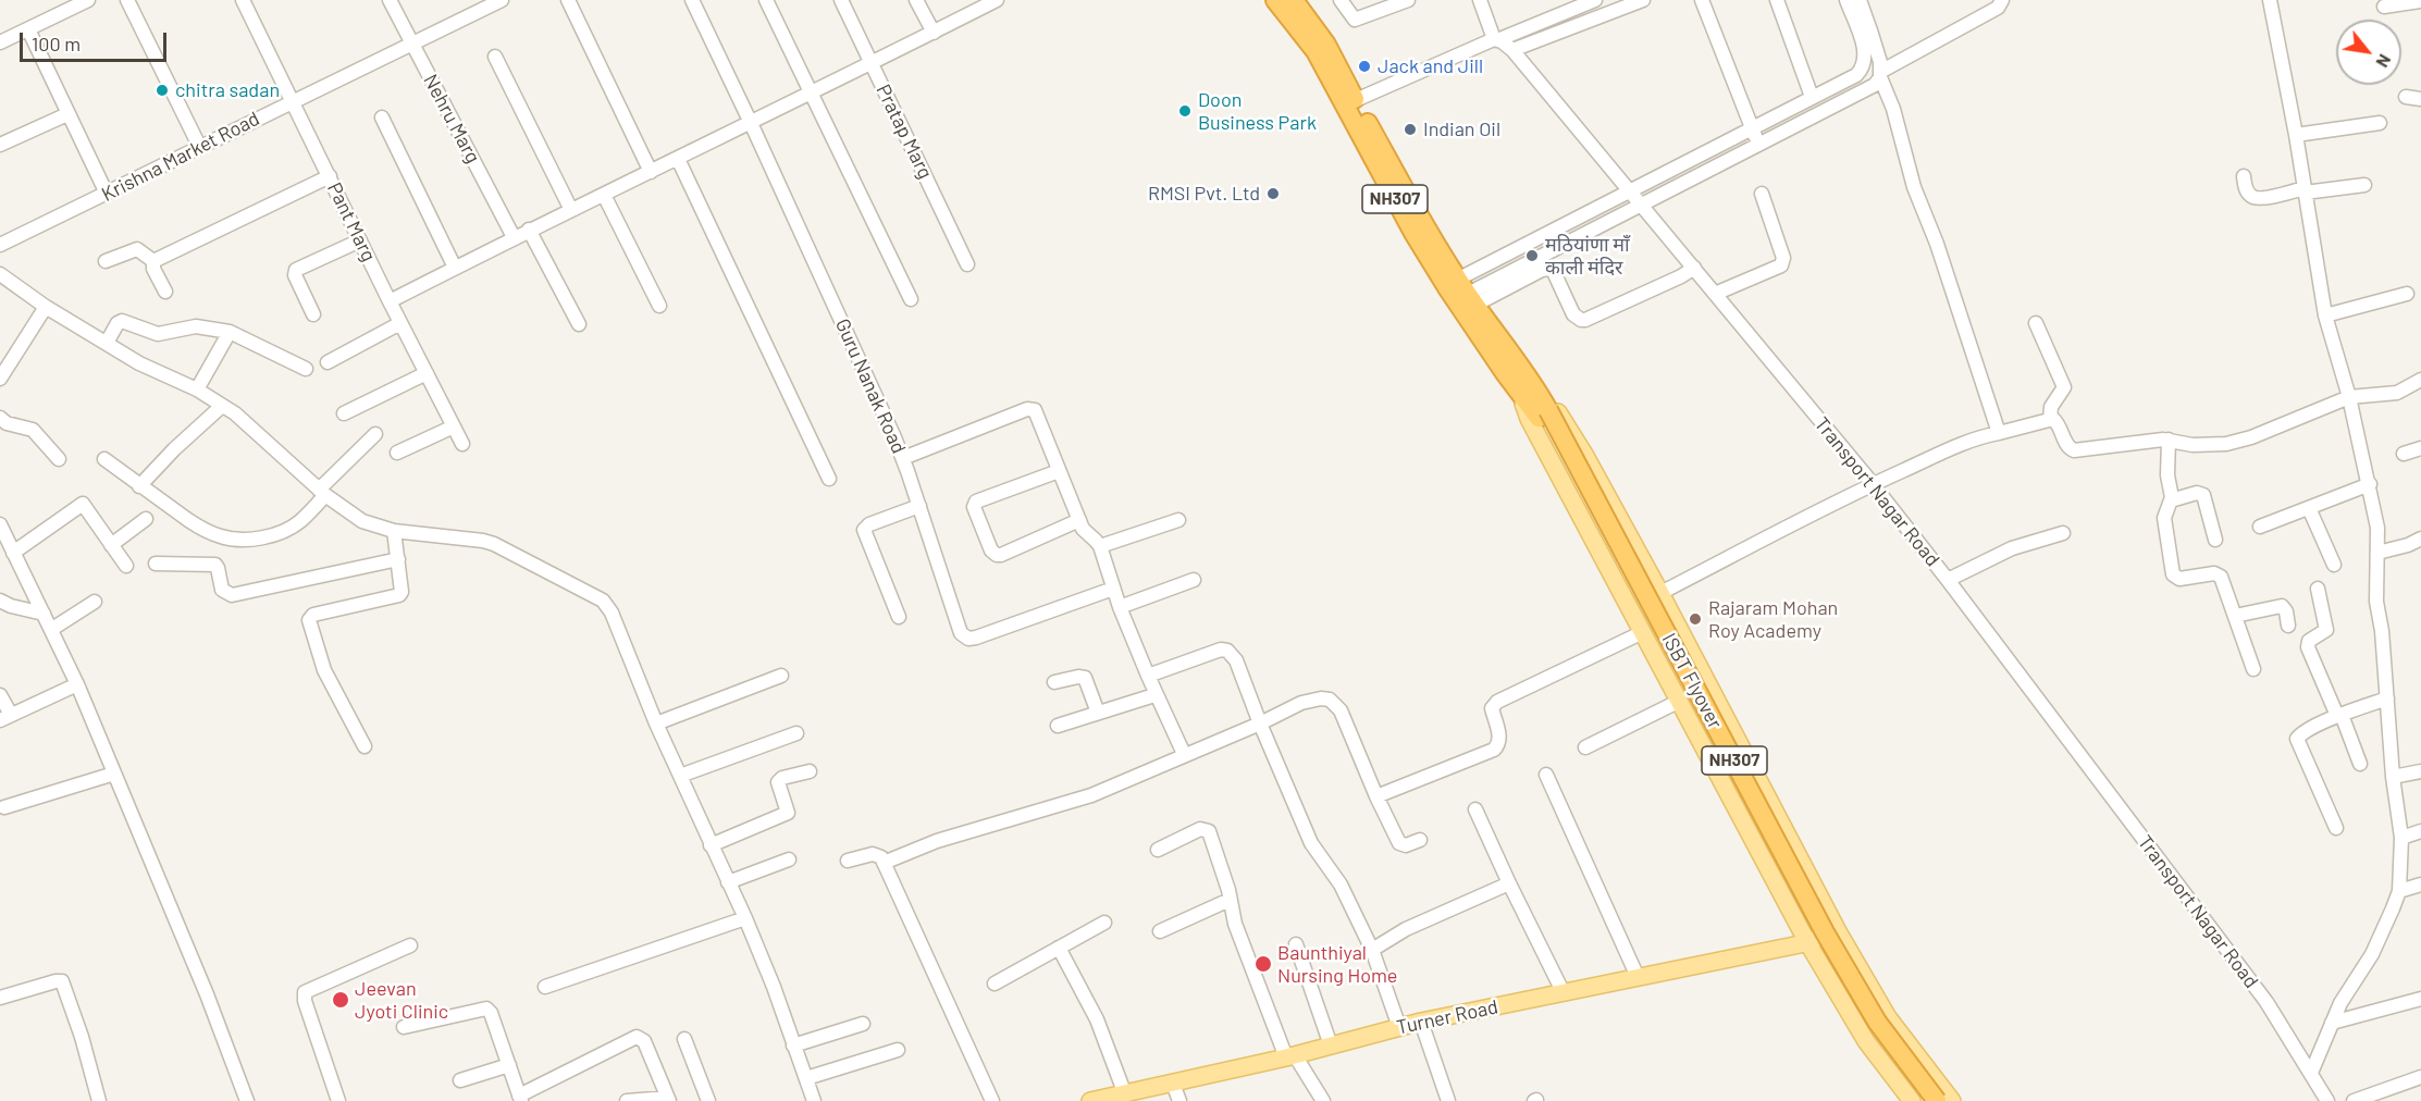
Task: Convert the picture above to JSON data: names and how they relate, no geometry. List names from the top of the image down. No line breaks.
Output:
{"streets":{"highway":["NH307","ISBT Flyover"],"main road":["Turner Road"],"street":["Nehru Marg","Pratap Marg","Krishna Market Road","Pant Marg","Guru Nanak Road","Transport Nagar Road"]},"crossings":[["Nehru Marg","Krishna Market Road"],["Krishna Market Road","Pant Marg"],["NH307","ISBT Flyover"]],"places":["Jack and Jill","chitra sadan","Doon Business Park","Indian Oil","RMSI Pvt. Ltd","मठियांणा माँ काली मंदिर","Rajaram Mohan Roy Academy","Baunthiyal Nursing Home","Jeevan Jyoti Clinic"],"scale_bar":"100 m","north":"bottom right"}
